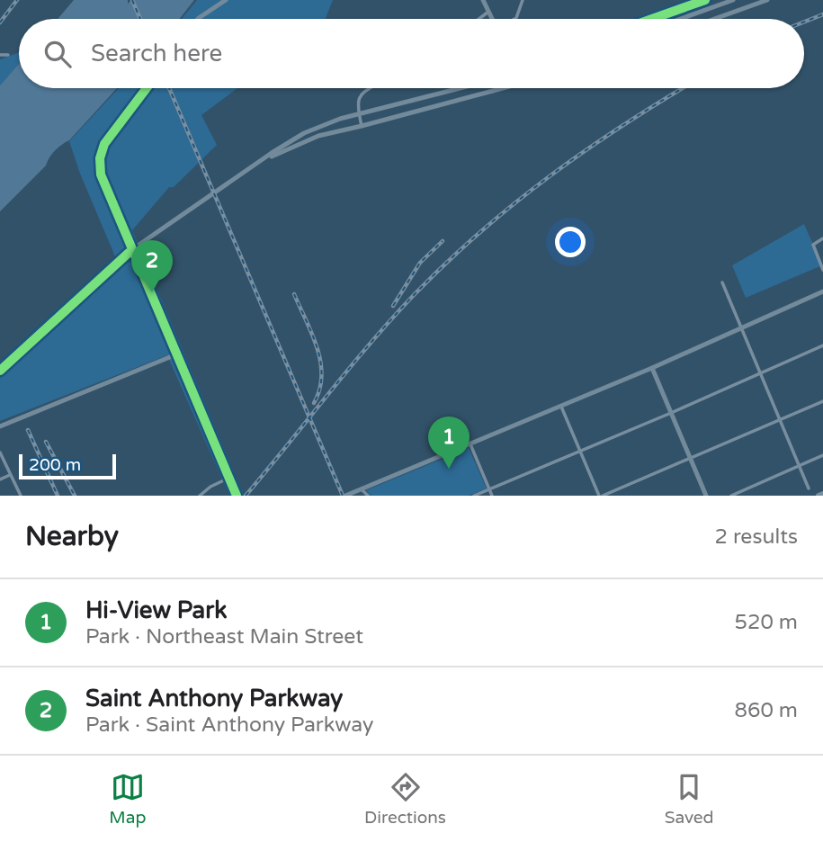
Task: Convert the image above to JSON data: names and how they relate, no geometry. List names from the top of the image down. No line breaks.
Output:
{"scale_bar":"200 m","page":{"search":"Search here","pins":["2","1"],"scale":"200 m","heading":["Nearby","2 results"],"list":[{"mark":"1","name":"Hi-View Park","note":"Park · Northeast Main Street","value":"520 m"},{"mark":"2","name":"Saint Anthony Parkway","note":"Park · Saint Anthony Parkway","value":"860 m"}],"nav":["Map","Directions","Saved"]}}
